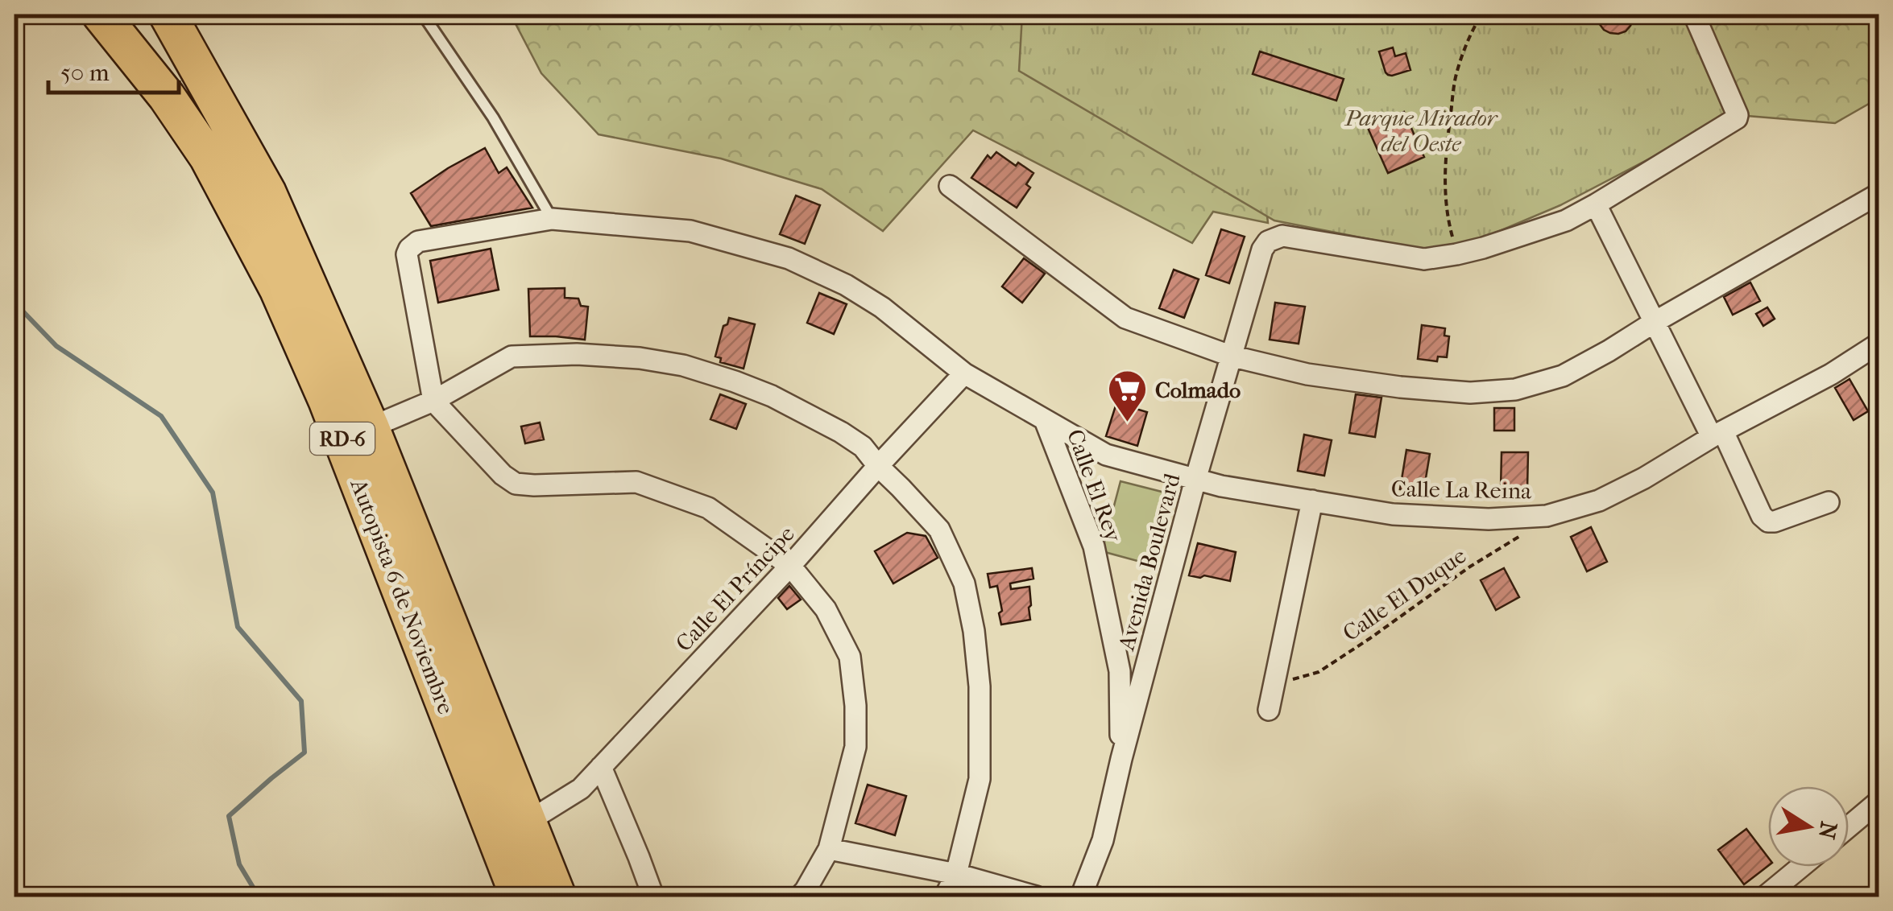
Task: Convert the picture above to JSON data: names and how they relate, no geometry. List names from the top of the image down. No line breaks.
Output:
{"streets":{"highway":["RD-6","Autopista 6 de Noviembre"],"street":["Calle El Rey","Calle La Reina","Avenida Boulevard","Calle El Príncipe"],"path":["Calle El Duque"]},"crossings":[["Calle El Rey","Calle La Reina"],["Calle El Rey","Avenida Boulevard"],["Calle La Reina","Avenida Boulevard"],["Calle La Reina","Calle El Príncipe"],["Calle La Reina","Calle El Duque"],["Calle El Príncipe","Autopista 6 de Noviembre"]],"parks":["Parque Mirador del Oeste"],"places":{"supermarket":["Colmado"]},"scale_bar":"50 m","north":"right"}
